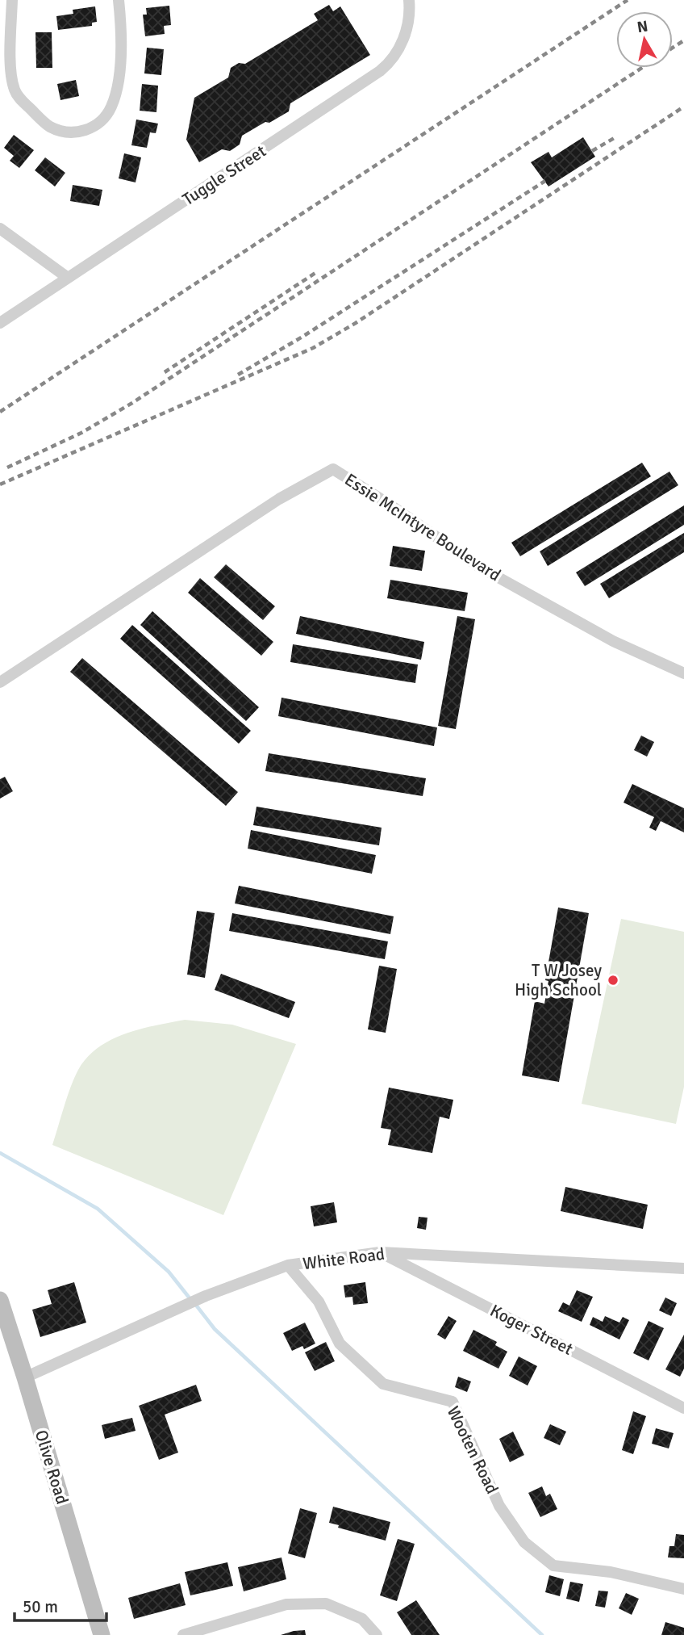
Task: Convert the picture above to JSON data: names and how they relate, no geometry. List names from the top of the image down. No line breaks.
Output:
{"streets":{"street":["Tuggle Street","Essie McIntyre Boulevard","White Road","Koger Street","Wooten Road","Olive Road"]},"crossings":[["White Road","Koger Street"],["White Road","Wooten Road"],["White Road","Olive Road"]],"places":["T W Josey High School"],"scale_bar":"50 m","north":"top"}
